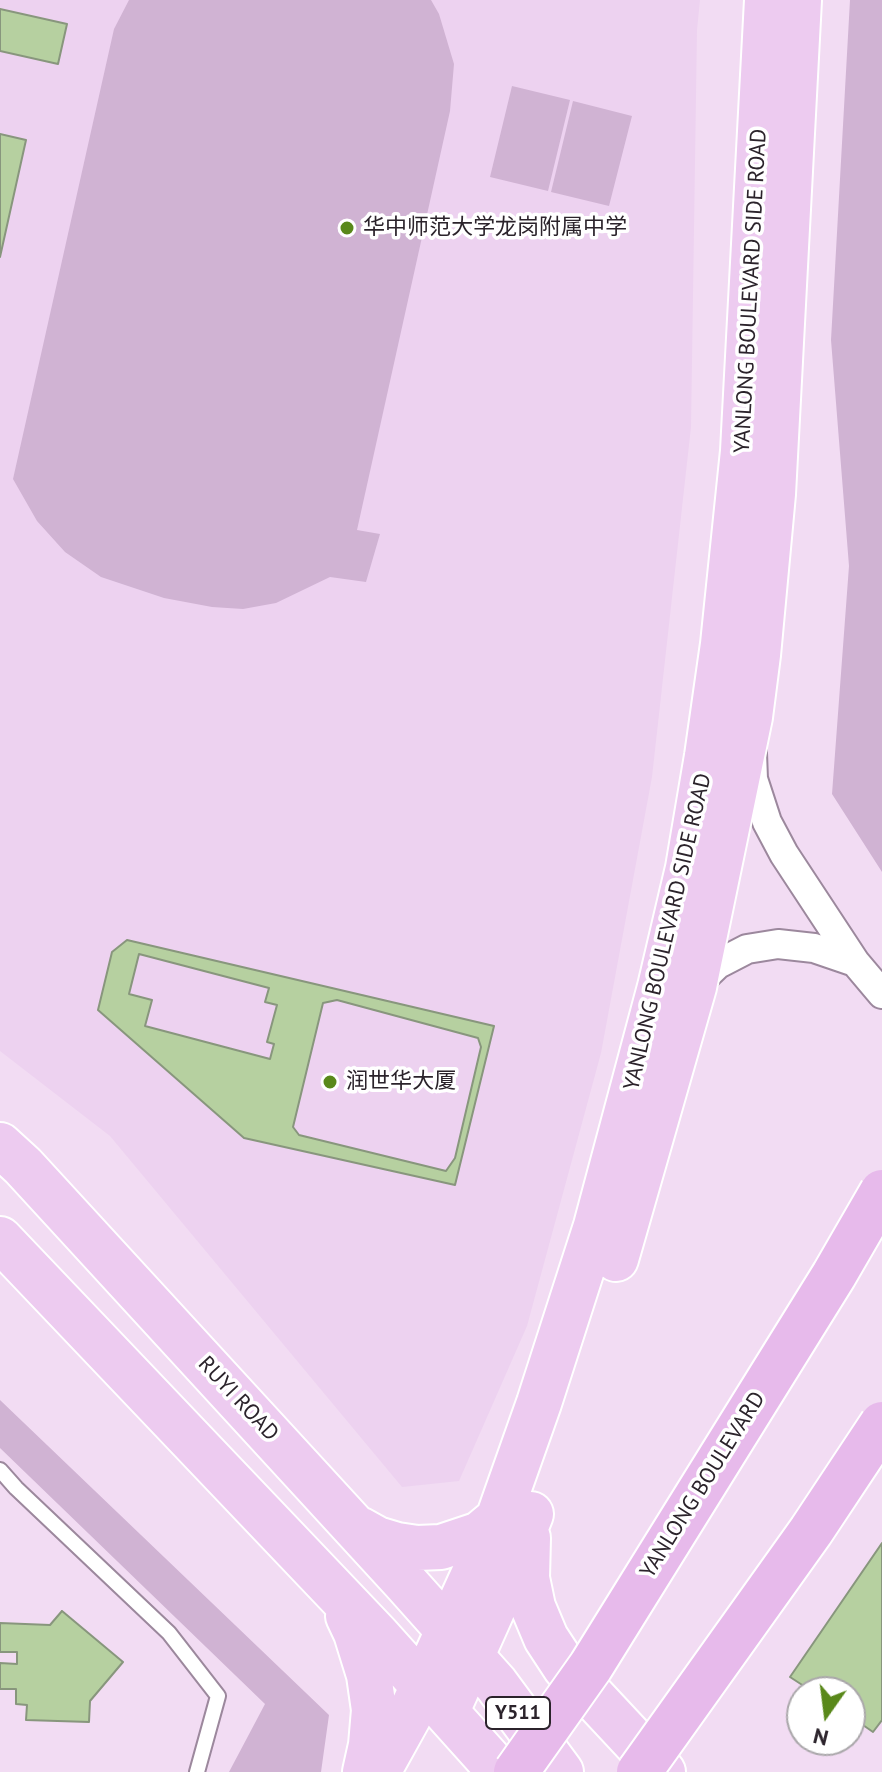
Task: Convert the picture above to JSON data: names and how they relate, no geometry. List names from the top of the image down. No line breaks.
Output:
{"streets":{"highway":["YANLONG BOULEVARD"],"main road":["YANLONG BOULEVARD SIDE ROAD","RUYI ROAD","Y511"]},"crossings":[["YANLONG BOULEVARD SIDE ROAD","RUYI ROAD"],["YANLONG BOULEVARD SIDE ROAD","Y511"],["RUYI ROAD","Y511"]],"places":["华中师范大学龙岗附属中学","润世华大厦"],"north":"bottom"}
